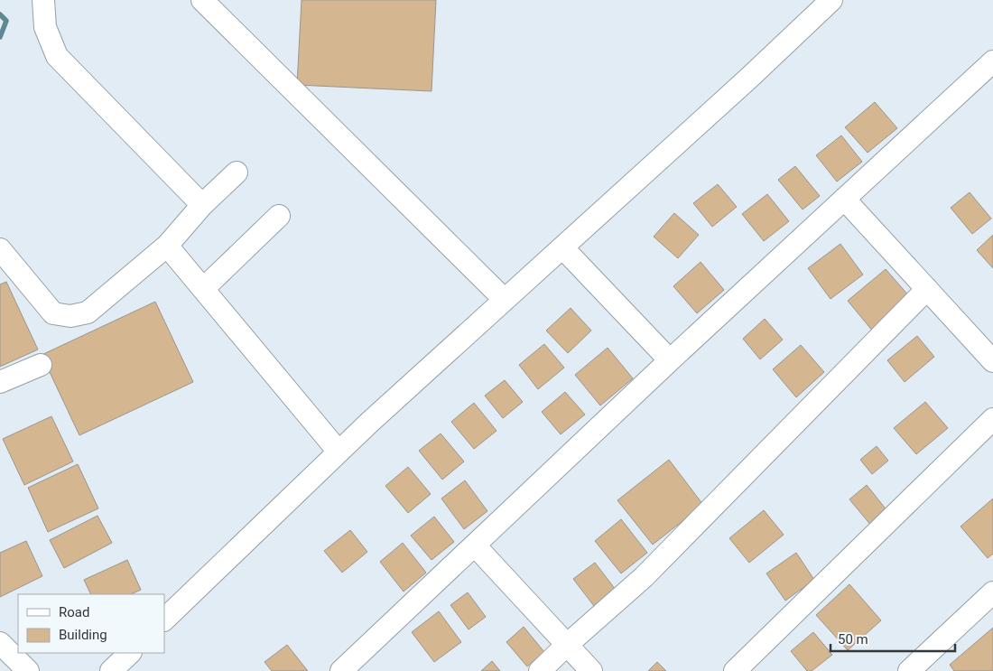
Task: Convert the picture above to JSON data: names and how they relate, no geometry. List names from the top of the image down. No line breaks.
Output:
{"legend":["Road","Building"],"scale_bar":"50 m"}
